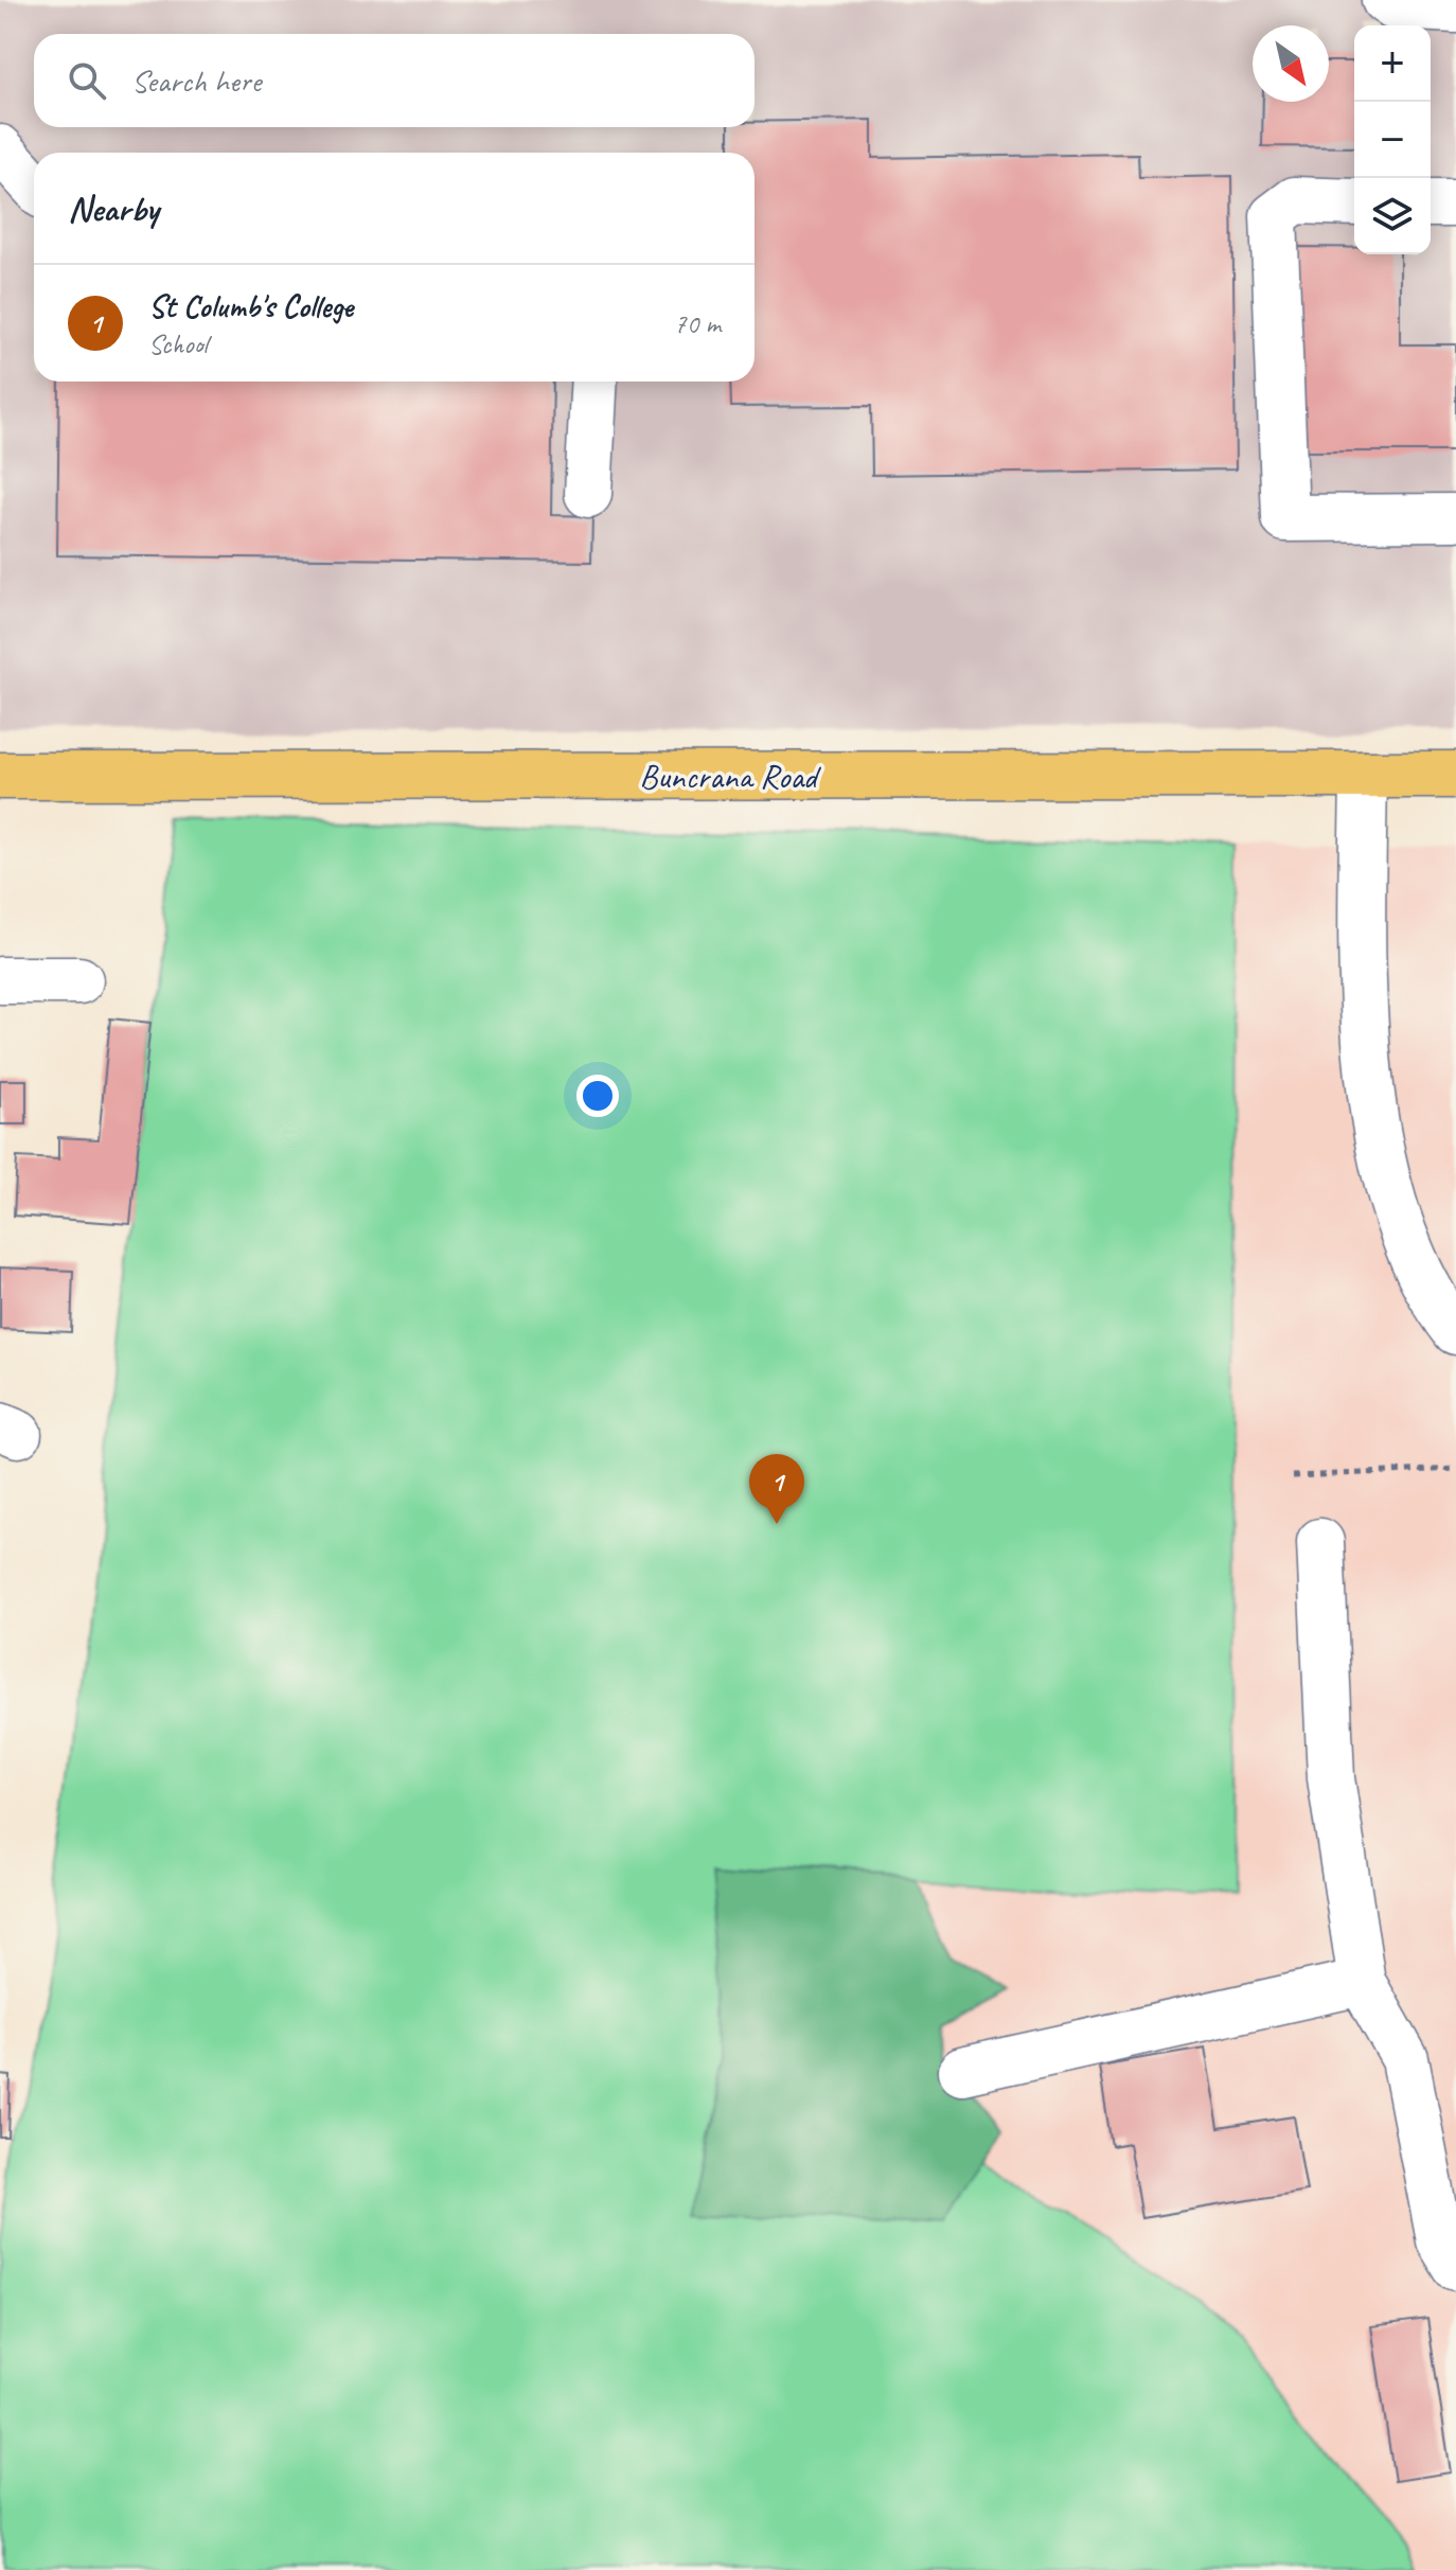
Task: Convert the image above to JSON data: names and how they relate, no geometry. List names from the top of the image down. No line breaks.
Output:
{"streets":{"highway":["Buncrana Road"]},"north":"bottom right","page":{"map_buttons":["+","−"],"search":"Search here","heading":"Nearby","list":[{"mark":"1","name":"St Columb's College","note":"School","value":"70 m"}],"pins":"1"}}
